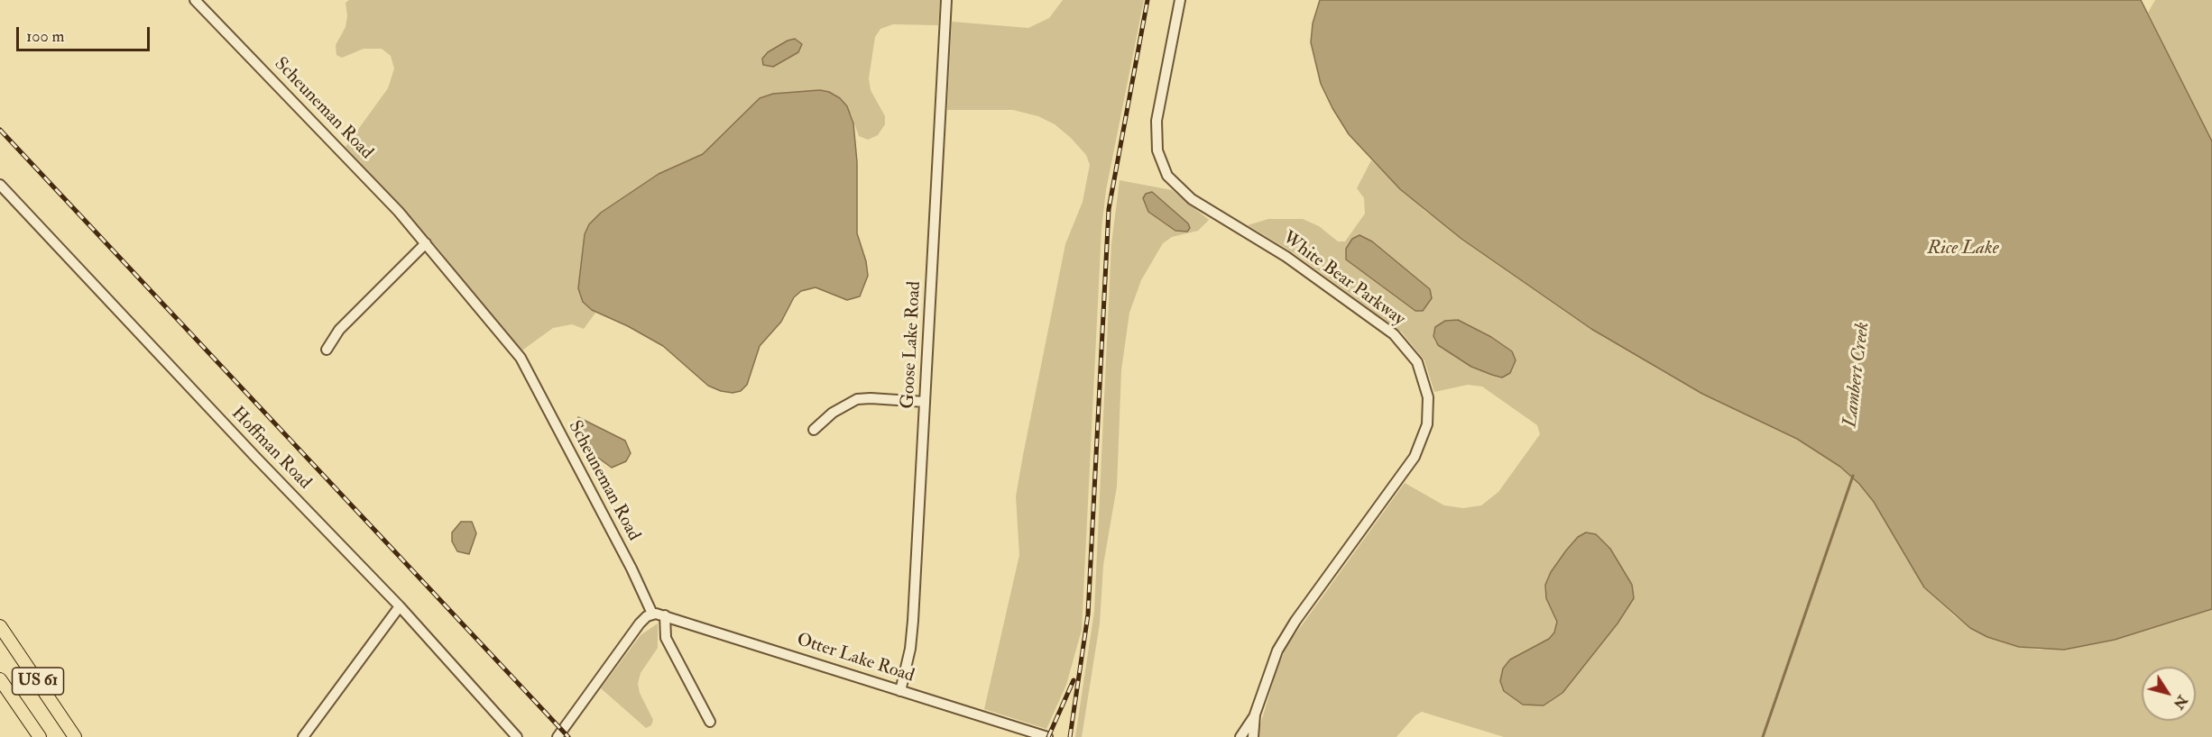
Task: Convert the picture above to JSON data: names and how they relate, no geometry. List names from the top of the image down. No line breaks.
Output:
{"streets":{"main road":["US 61"],"street":["Scheuneman Road","White Bear Parkway","Goose Lake Road","Hoffman Road","Otter Lake Road"]},"crossings":[["Scheuneman Road","Otter Lake Road"],["Goose Lake Road","Otter Lake Road"]],"water":["Rice Lake","Lambert Creek"],"scale_bar":"100 m","north":"bottom right"}
